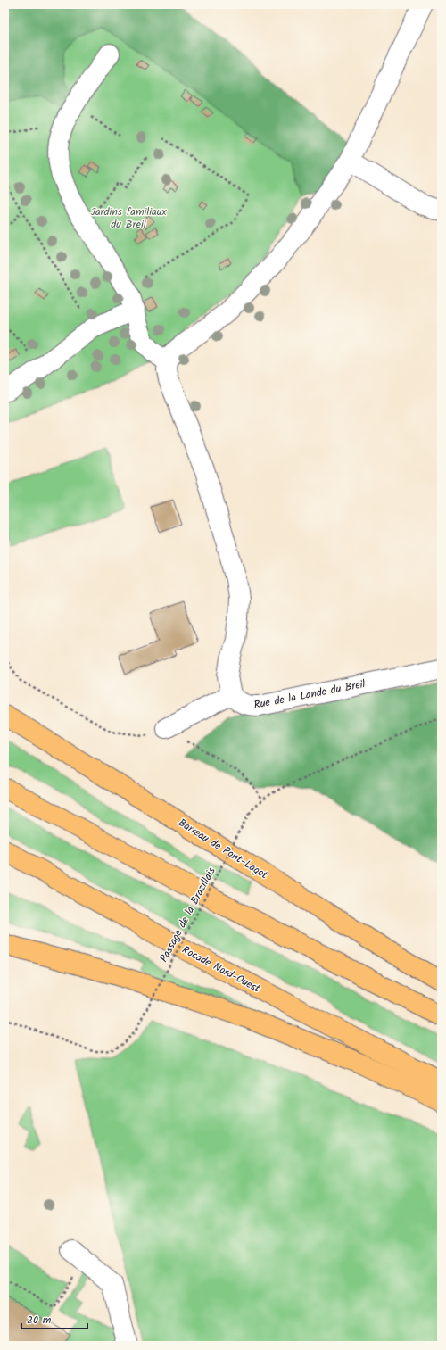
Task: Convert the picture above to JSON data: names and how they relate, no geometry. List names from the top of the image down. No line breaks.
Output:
{"streets":{"highway":["Barreau de Pont-Lagot","Rocade Nord-Ouest"],"street":["Rue de la Lande du Breil"],"path":["Passage de la Brazillais"]},"parks":["Jardins familiaux du Breil"],"scale_bar":"20 m"}
